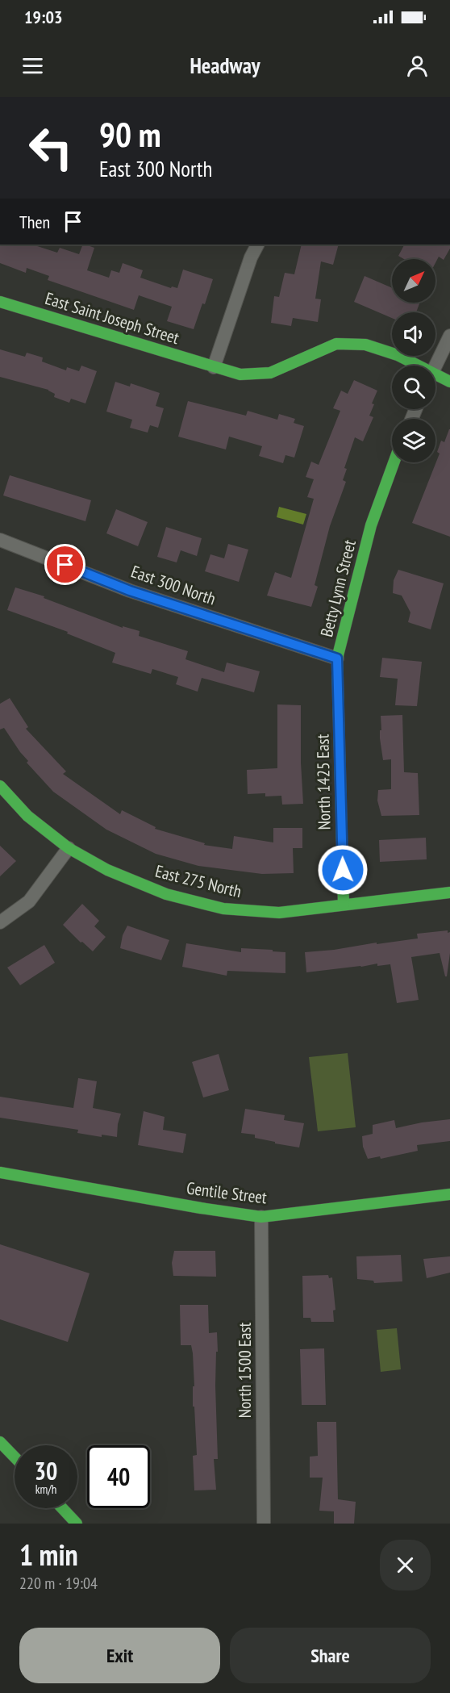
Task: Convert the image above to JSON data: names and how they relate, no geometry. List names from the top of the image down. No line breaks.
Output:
{"streets":{"street":["East Saint Joseph Street","East 300 North","Betty Lynn Street","North 1425 East","East 275 North","Gentile Street","North 1500 East"]},"crossings":[["East 300 North","Betty Lynn Street"],["East 300 North","North 1425 East"],["Betty Lynn Street","North 1425 East"],["North 1425 East","East 275 North"],["Gentile Street","North 1500 East"]],"north":"top right","page":{"status":"19:03","header":"Headway","turn":["90 m","East 300 North"],"then":"Then","speed":"30 km/h","limit":"40","heading":["1 min","220 m · 19:04"],"buttons":["Exit","Share"]}}
